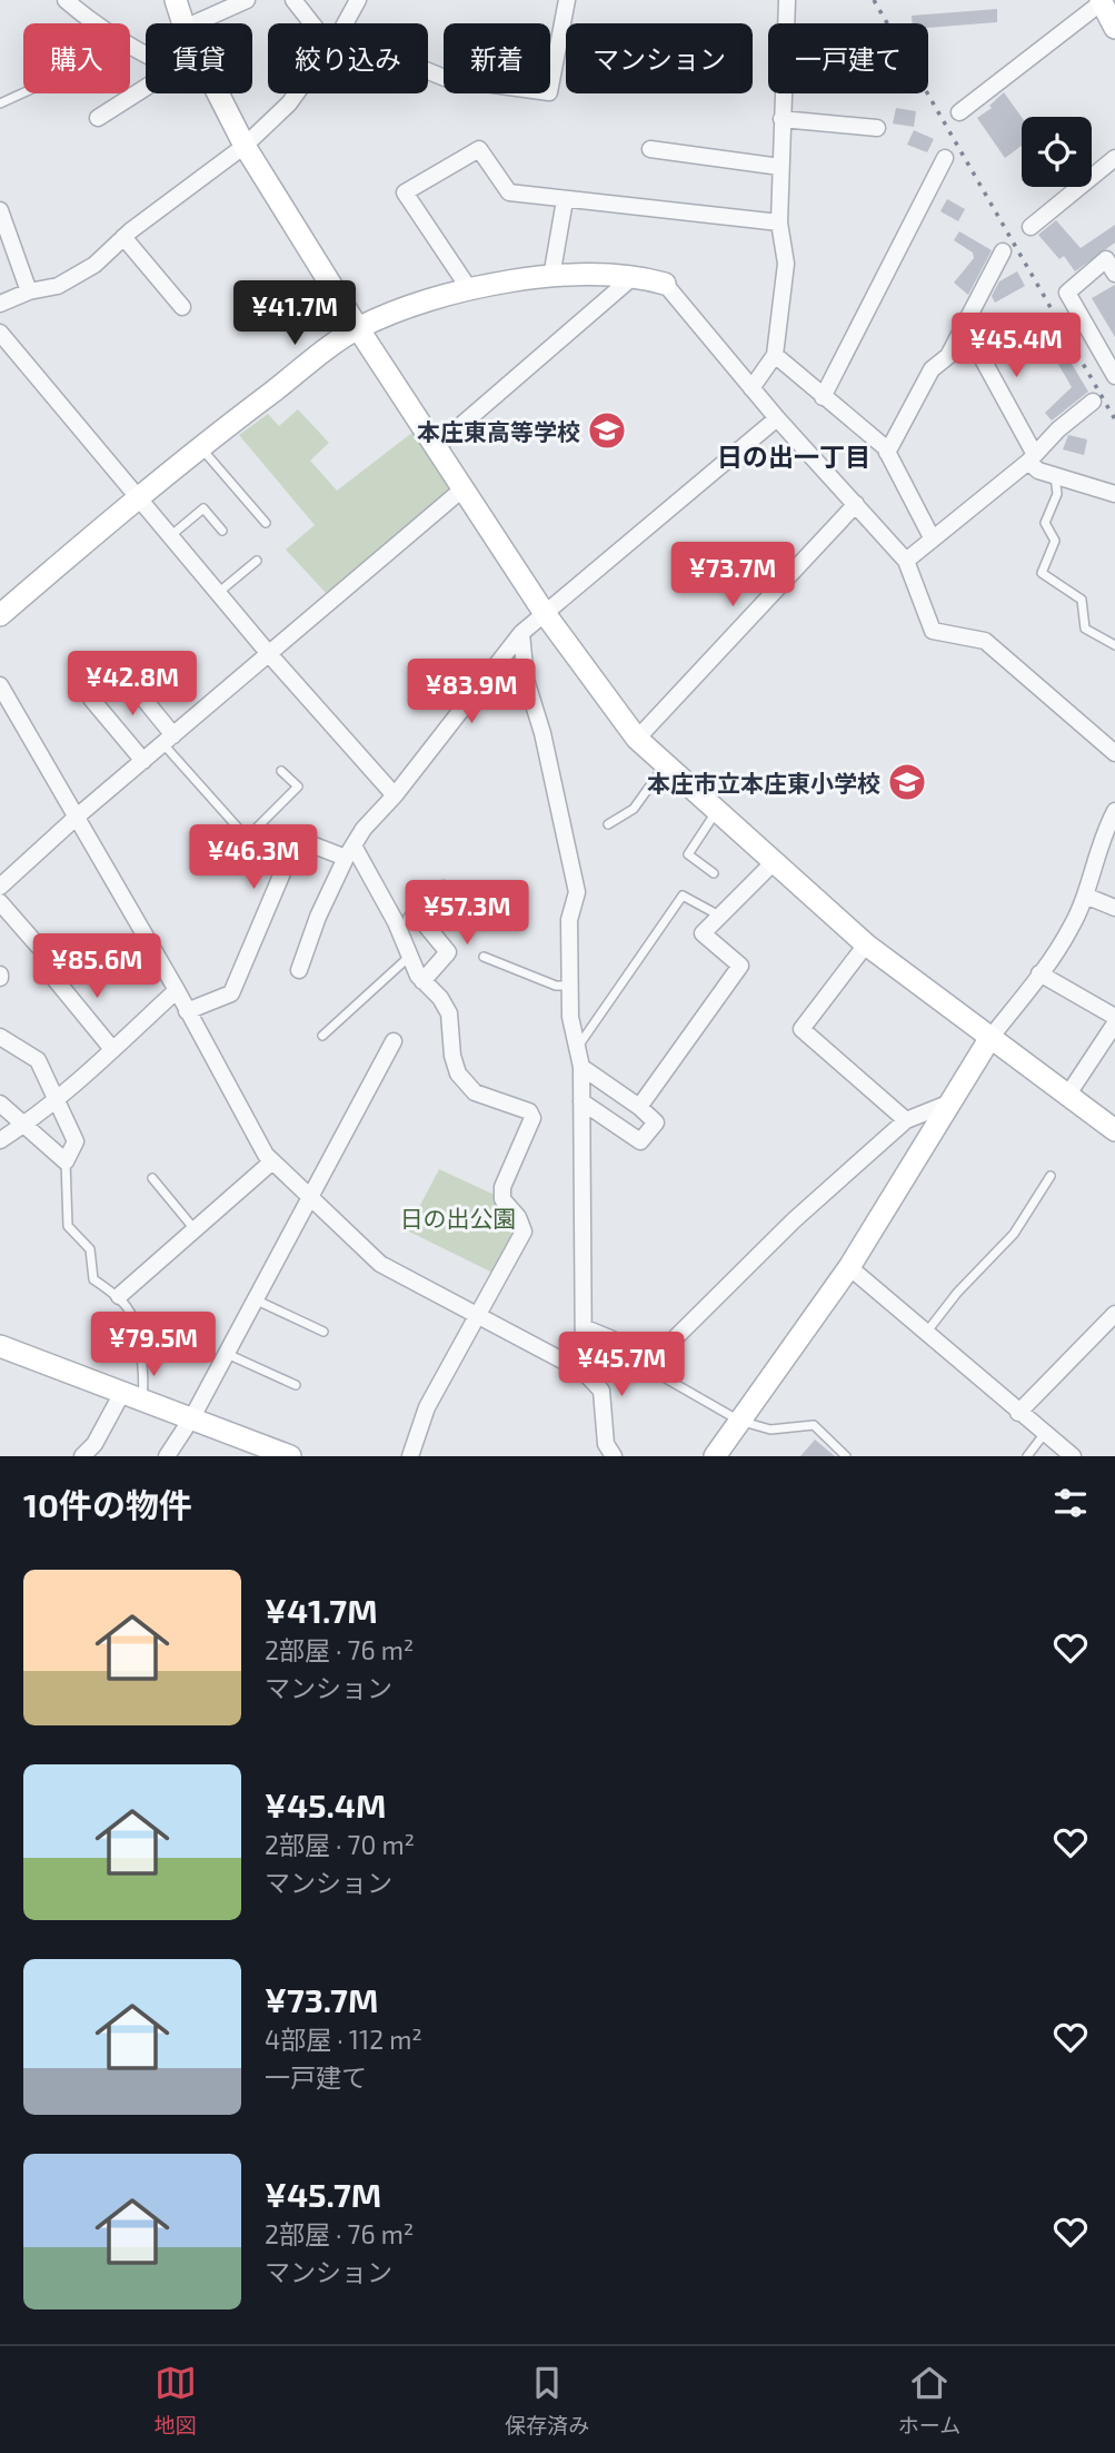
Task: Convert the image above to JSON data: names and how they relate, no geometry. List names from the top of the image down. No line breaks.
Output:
{"districts":["日の出一丁目"],"parks":["日の出公園"],"places":{"school or university":["本庄東高等学校","本庄市立本庄東小学校"]},"page":{"chip":["購入","賃貸","絞り込み","新着","マンション","一戸建て"],"price":["¥41.7M","¥45.4M","¥73.7M","¥42.8M","¥83.9M","¥46.3M","¥57.3M","¥85.6M","¥79.5M","¥45.7M"],"heading":"10件の物件","list":[{"name":"¥41.7M","note":"2部屋 · 76 m² · マンション"},{"name":"¥45.4M","note":"2部屋 · 70 m² · マンション"},{"name":"¥73.7M","note":"4部屋 · 112 m² · 一戸建て"},{"name":"¥45.7M","note":"2部屋 · 76 m² · マンション"}],"tabs":["地図","保存済み","ホーム"]}}
